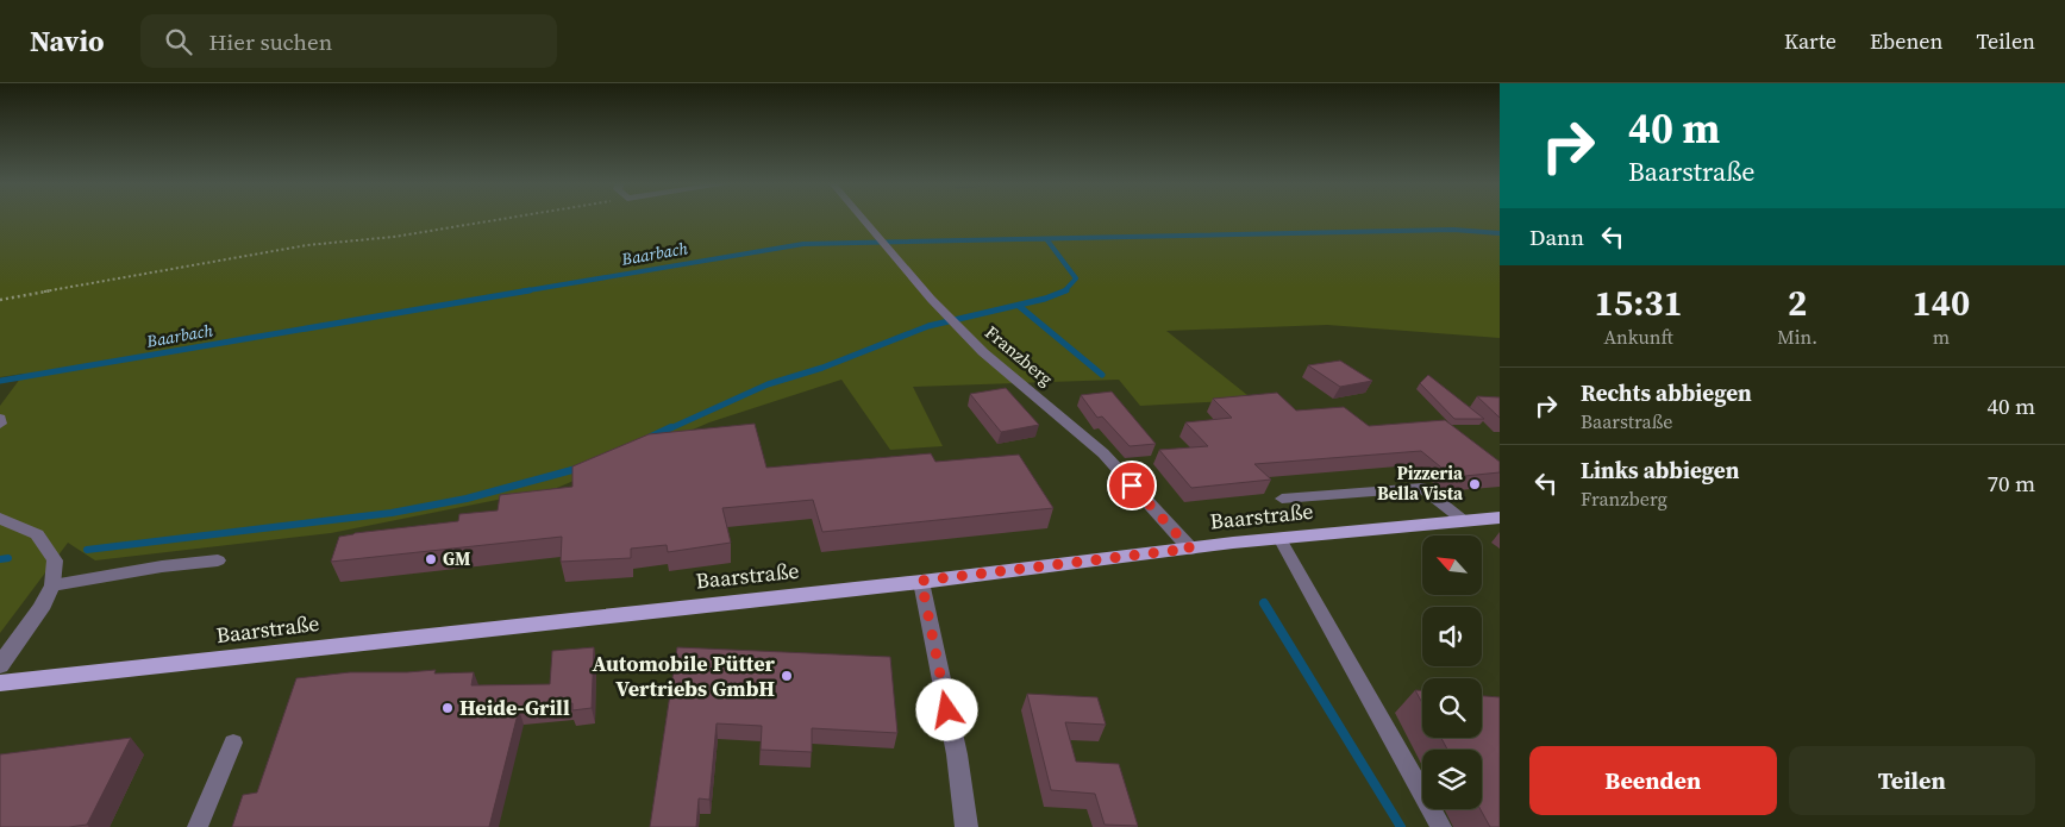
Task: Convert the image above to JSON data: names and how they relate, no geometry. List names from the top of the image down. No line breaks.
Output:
{"streets":{"main road":["Baarstraße"],"street":["Franzberg"]},"crossings":[["Franzberg","Baarstraße"]],"water":["Baarbach"],"places":["Pizzeria Bella Vista","GM","Automobile Pütter Vertriebs GmbH","Heide-Grill"],"north":"top left","page":{"header":"Navio","search":"Hier suchen","nav":["Karte","Ebenen","Teilen"],"turn":["40 m","Baarstraße"],"then":"Dann","eta":["15:31","Ankunft","2","Min.","140","m"],"list":[{"name":"Rechts abbiegen","note":"Baarstraße","value":"40 m"},{"name":"Links abbiegen","note":"Franzberg","value":"70 m"}],"buttons":["Beenden","Teilen"]}}
